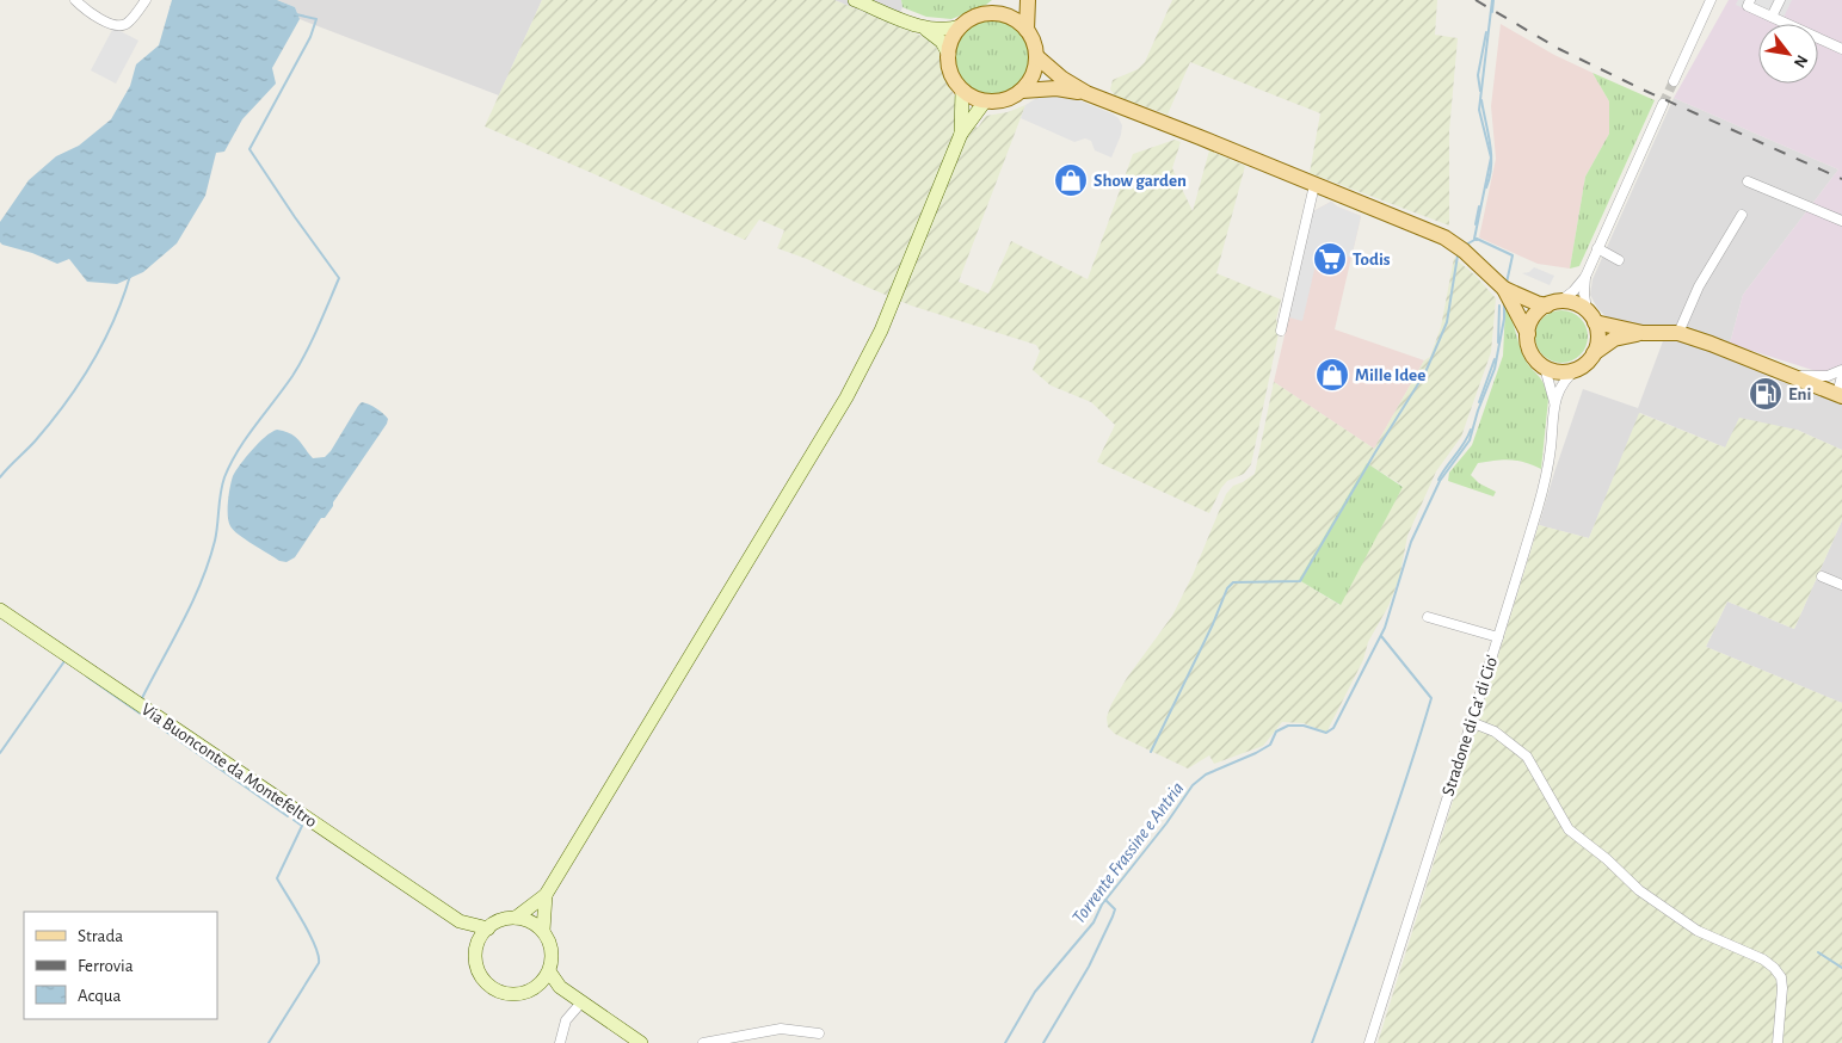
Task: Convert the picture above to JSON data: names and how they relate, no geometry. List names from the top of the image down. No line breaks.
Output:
{"streets":{"street":["Stradone di Ca' di Cio'","Via Buonconte da Montefeltro"]},"water":["Torrente Frassine e Antria"],"places":{"shop":["Show garden","Mille Idee"],"supermarket":["Todis"],"fuel station":["Eni"]},"legend":["Strada","Ferrovia","Acqua"],"north":"bottom right"}
